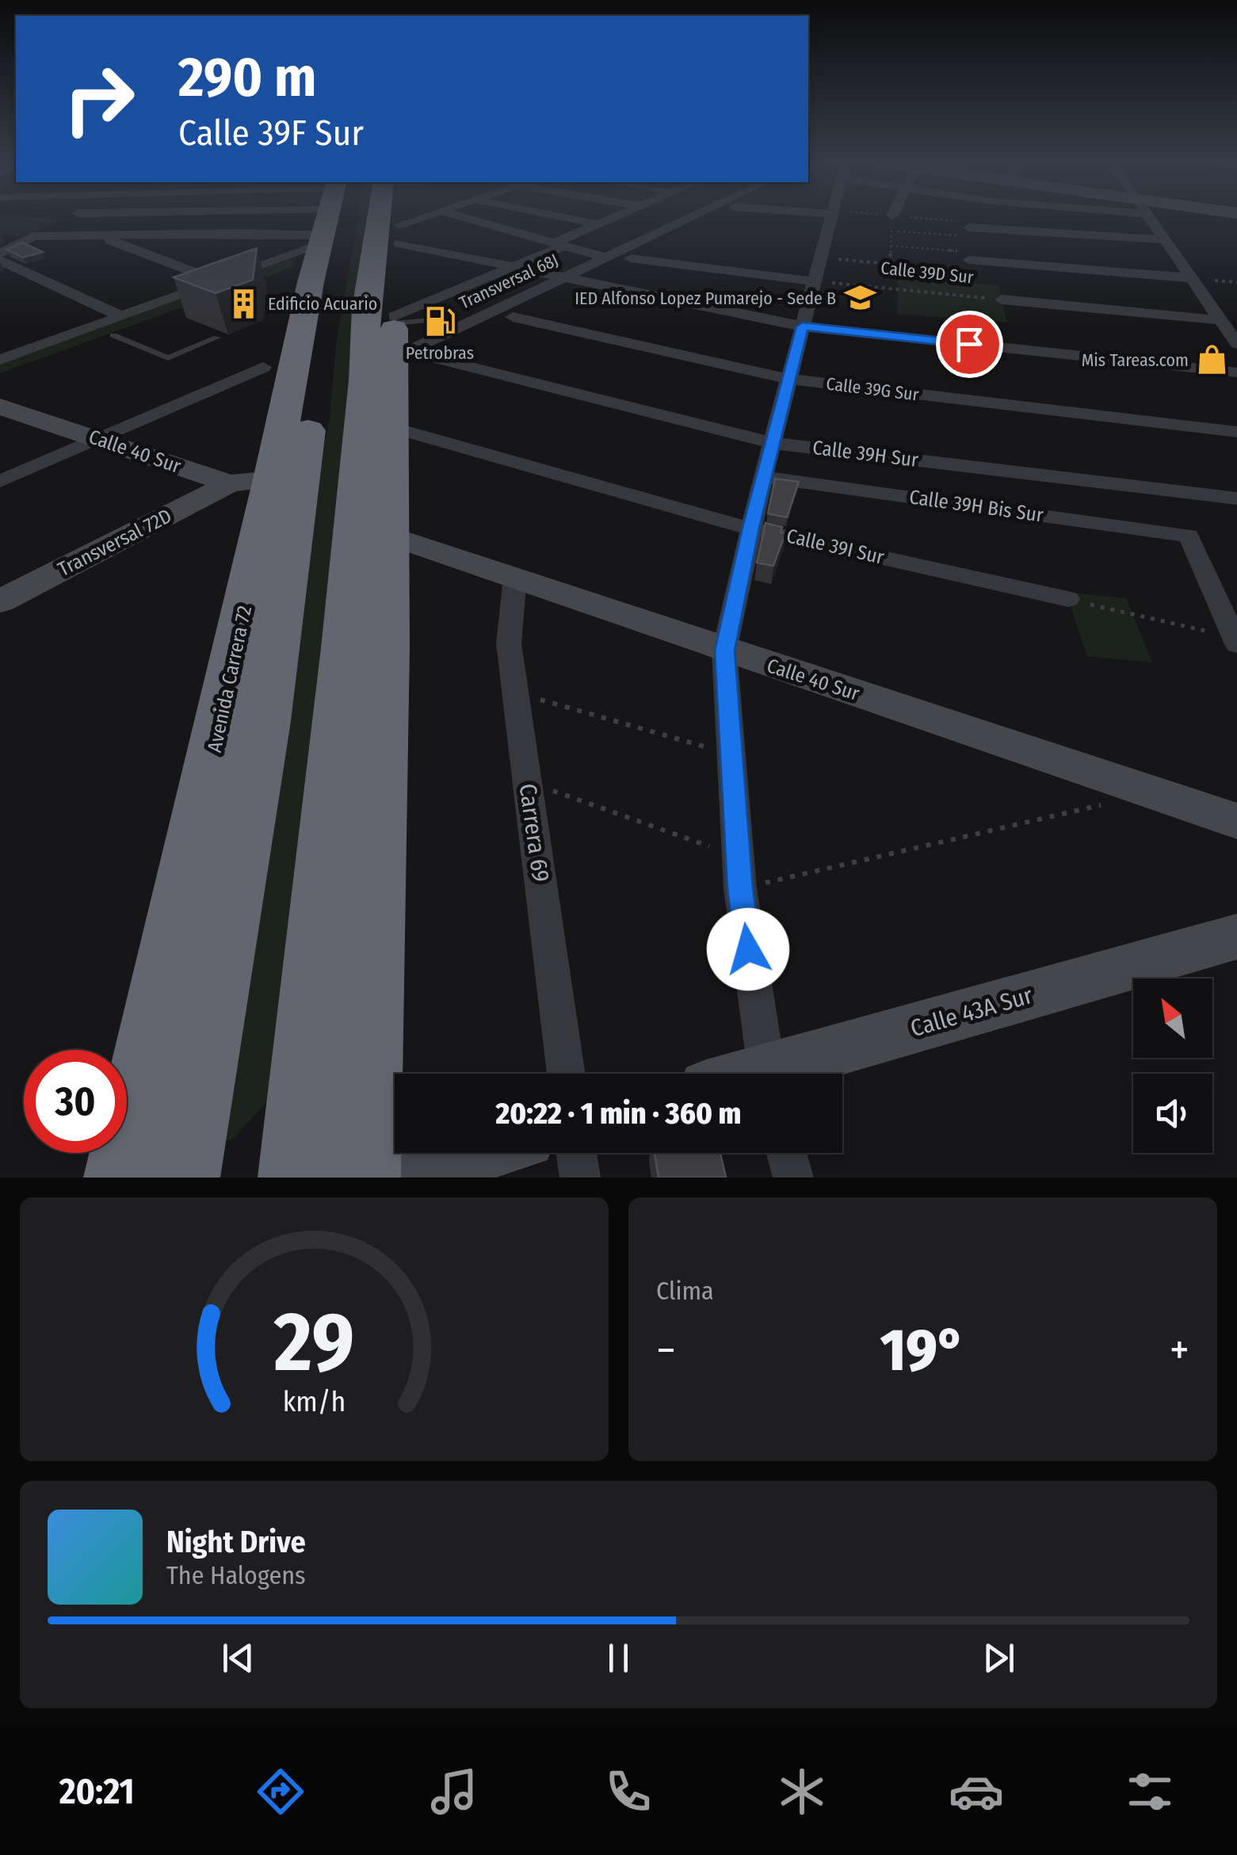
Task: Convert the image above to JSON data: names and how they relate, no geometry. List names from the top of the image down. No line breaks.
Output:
{"streets":{"highway":["Avenida Carrera 72"],"street":["Transversal 68J","Calle 39G Sur","Calle 40 Sur","Calle 39H Sur","Calle 39H Bis Sur","Transversal 72D","Calle 39I Sur","Carrera 69","Calle 43A Sur"],"path":["Calle 39D Sur"]},"crossings":[["Transversal 68J","Calle 39G Sur"],["Transversal 68J","Calle 39H Sur"],["Calle 40 Sur","Transversal 72D"],["Calle 40 Sur","Avenida Carrera 72"],["Calle 40 Sur","Carrera 69"],["Transversal 72D","Avenida Carrera 72"]],"places":{"school or university":["IED Alfonso Lopez Pumarejo - Sede B"],"building":["Edificio Acuario"],"fuel station":["Petrobras"],"shop":["Mis Tareas.com"]},"north":"top left","page":{"turn":["290 m","Calle 39F Sur"],"limit":"30","trip":"20:22 · 1 min · 360 m","tile":"Clima","heat":["−","19°","+"],"song":["Night Drive","The Halogens"],"tabs":"20:21","gauge":["29","km/h"]}}
